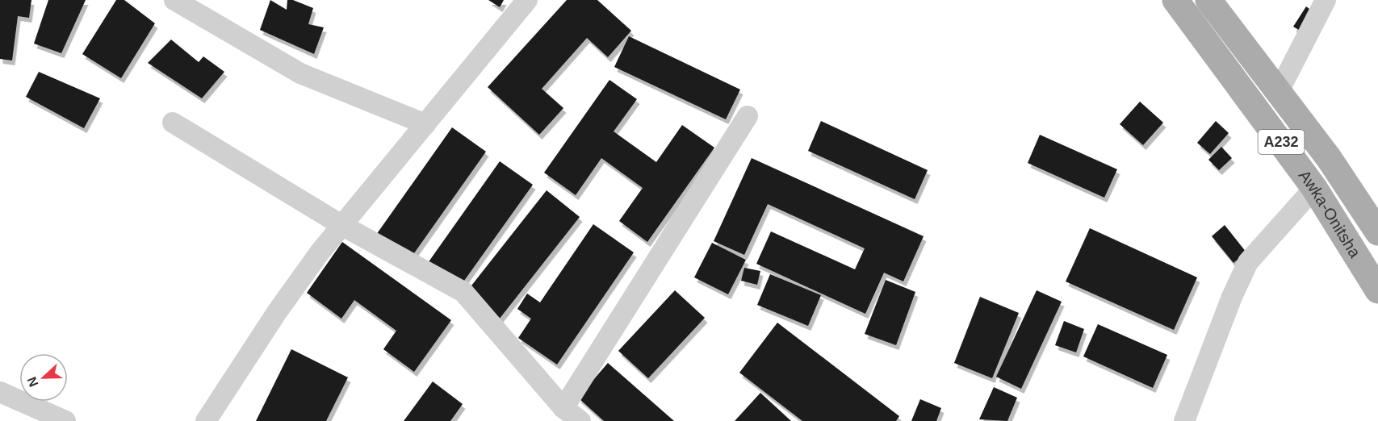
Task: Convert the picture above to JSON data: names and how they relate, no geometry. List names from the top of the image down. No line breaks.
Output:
{"streets":{"main road":["A232","Awka-Onitsha"]},"north":"left"}
